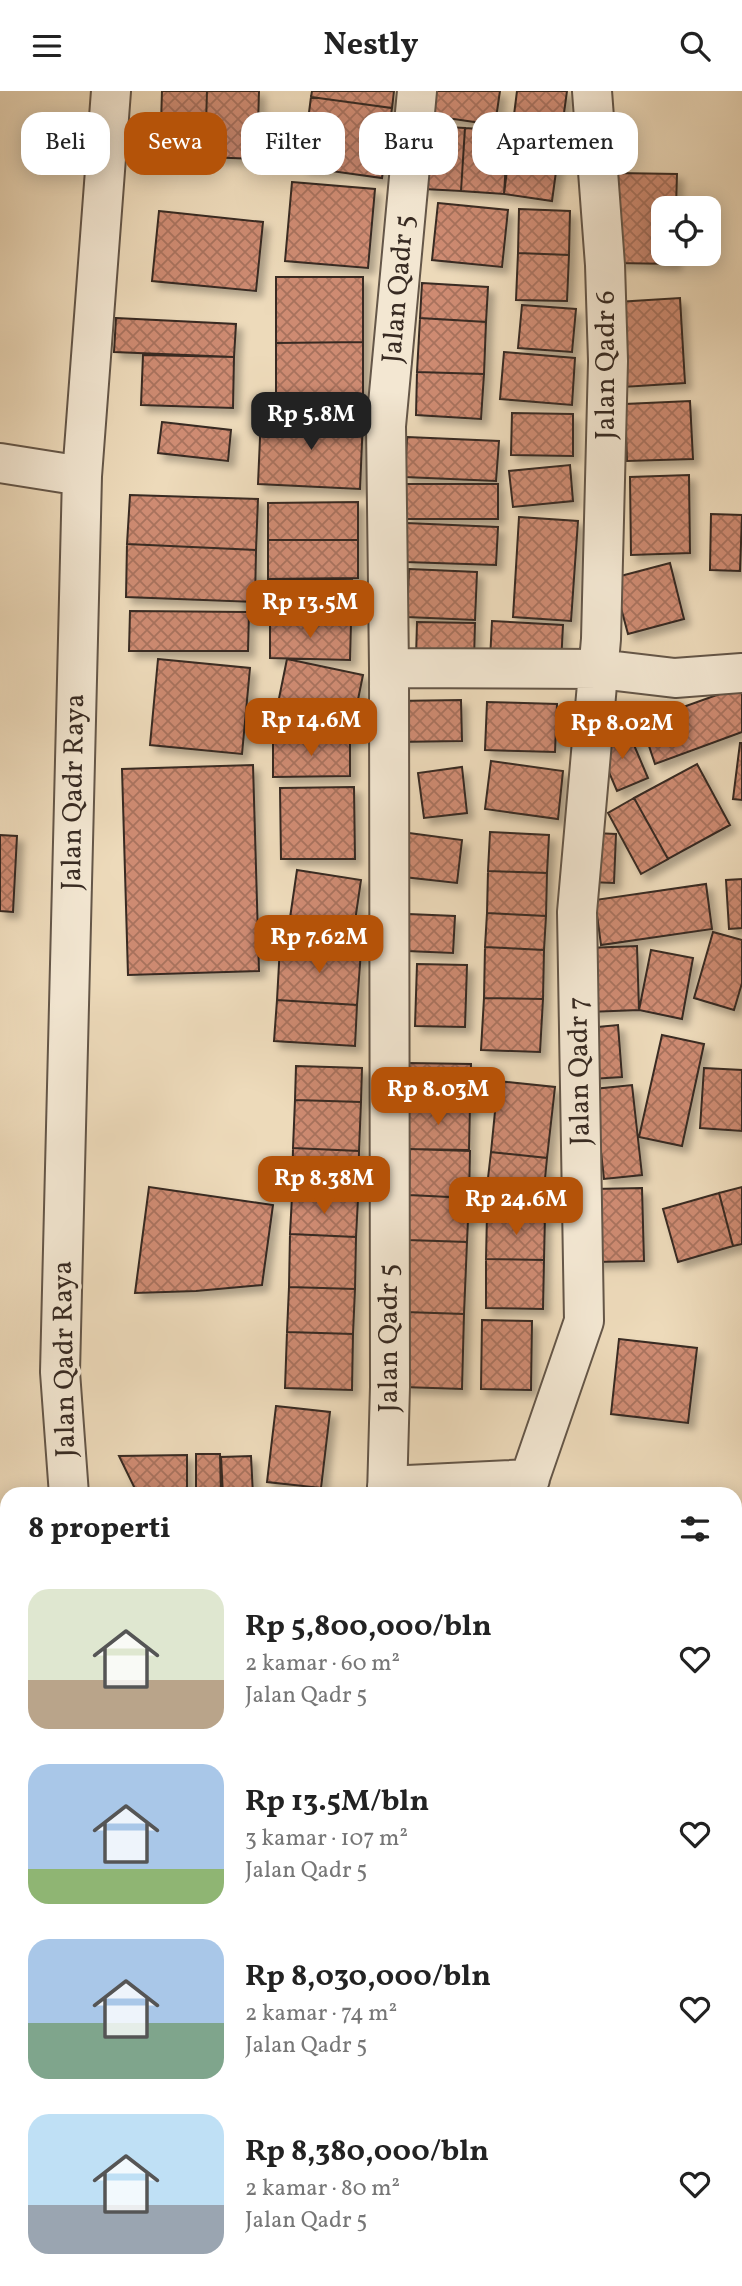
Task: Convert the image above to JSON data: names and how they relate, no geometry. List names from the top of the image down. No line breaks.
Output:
{"streets":{"street":["Jalan Qadr 5","Jalan Qadr 6","Jalan Qadr Raya","Jalan Qadr 7"]},"crossings":[["Jalan Qadr 6","Jalan Qadr 7"]],"page":{"header":"Nestly","chip":["Beli","Sewa","Filter","Baru","Apartemen"],"price":["Rp 5.8M","Rp 13.5M","Rp 14.6M","Rp 8.02M","Rp 7.62M","Rp 8.03M","Rp 8.38M","Rp 24.6M"],"heading":"8 properti","list":[{"name":"Rp 5,800,000/bln","note":"2 kamar · 60 m² · Jalan Qadr 5"},{"name":"Rp 13.5M/bln","note":"3 kamar · 107 m² · Jalan Qadr 5"},{"name":"Rp 8,030,000/bln","note":"2 kamar · 74 m² · Jalan Qadr 5"},{"name":"Rp 8,380,000/bln","note":"2 kamar · 80 m² · Jalan Qadr 5"}]}}
